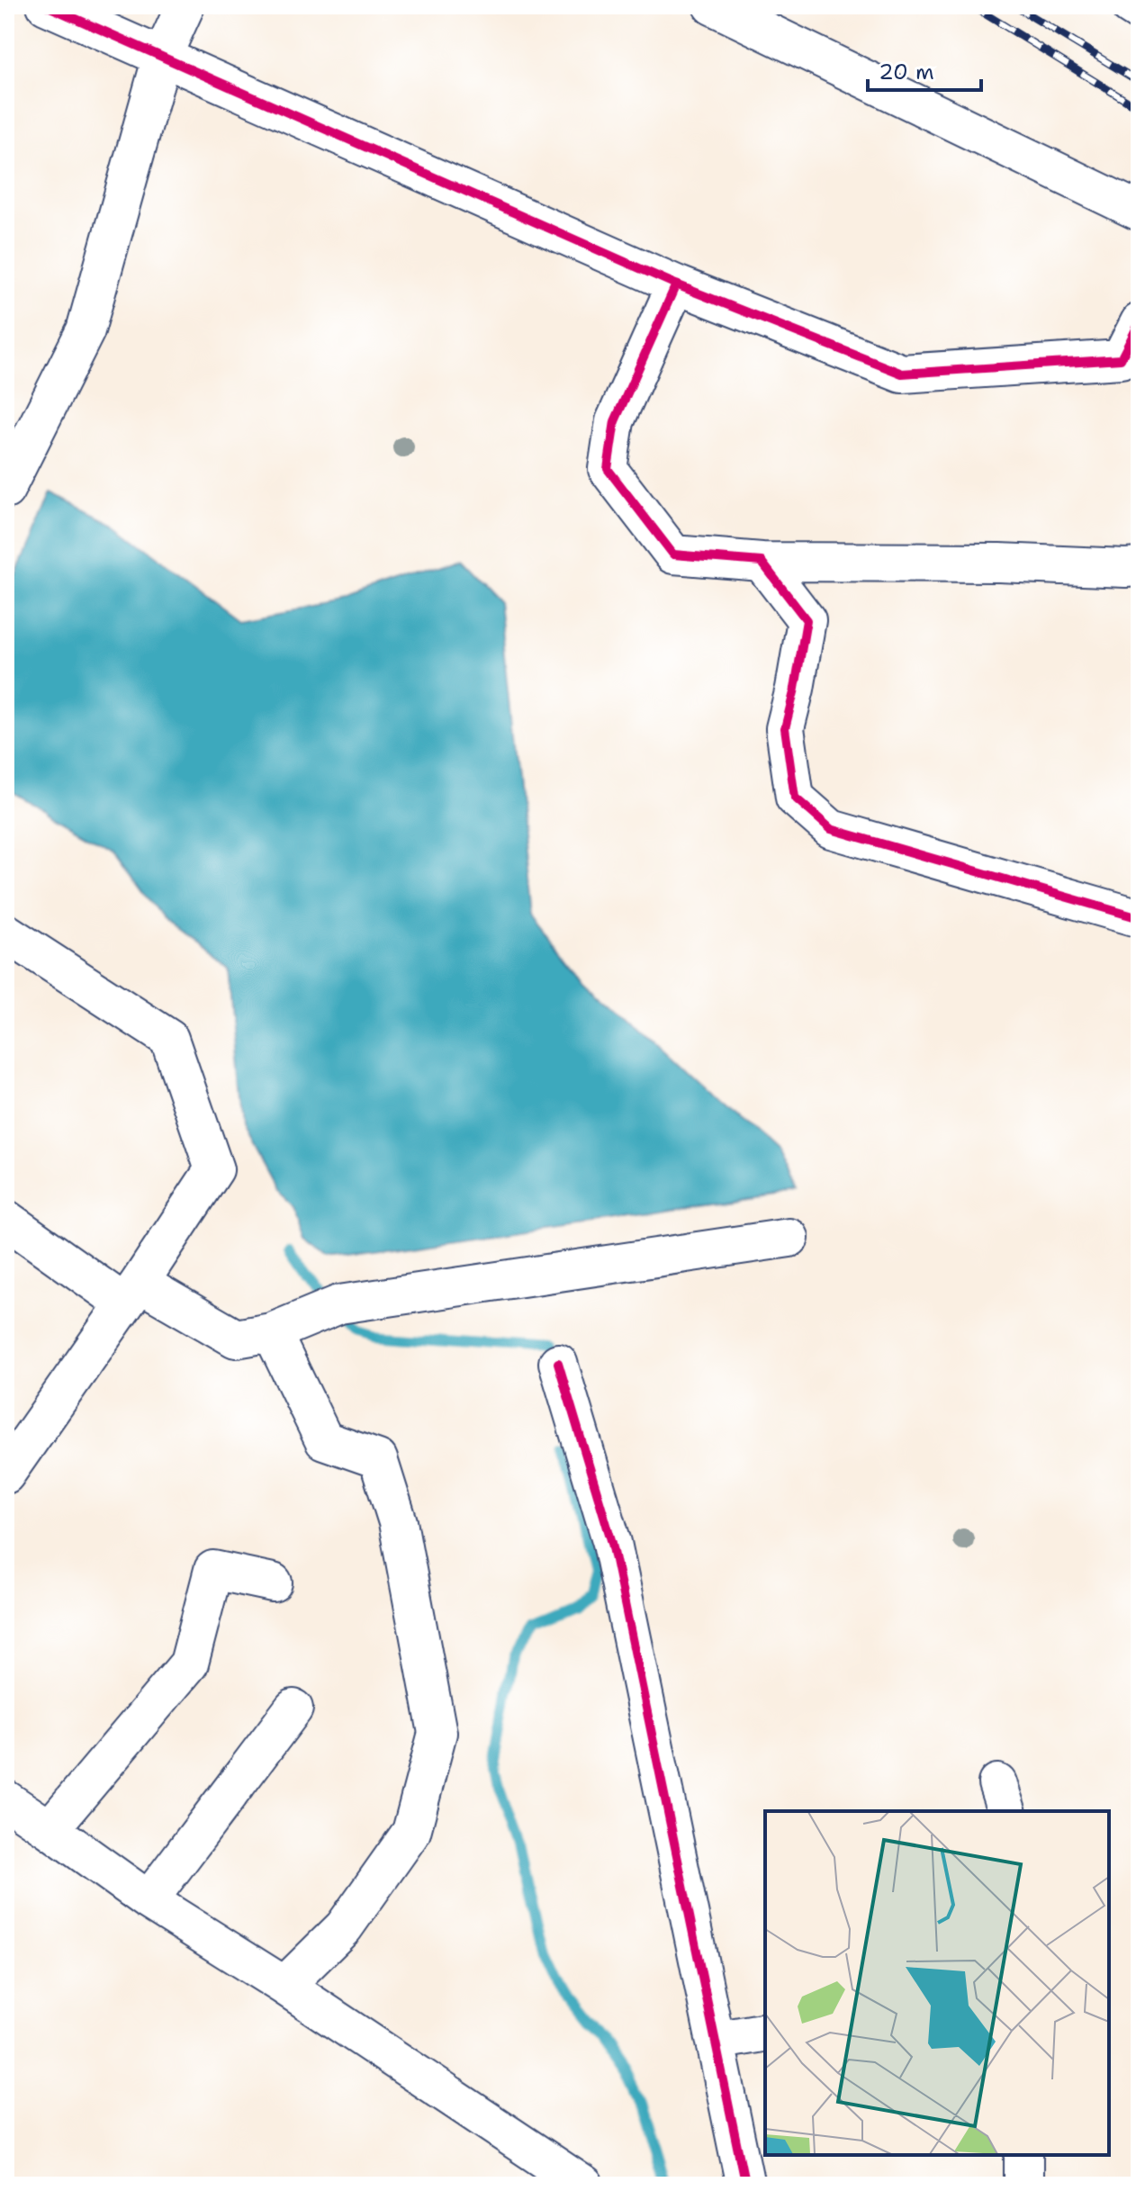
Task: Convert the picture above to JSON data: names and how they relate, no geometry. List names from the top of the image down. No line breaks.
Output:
{"scale_bar":"20 m"}
